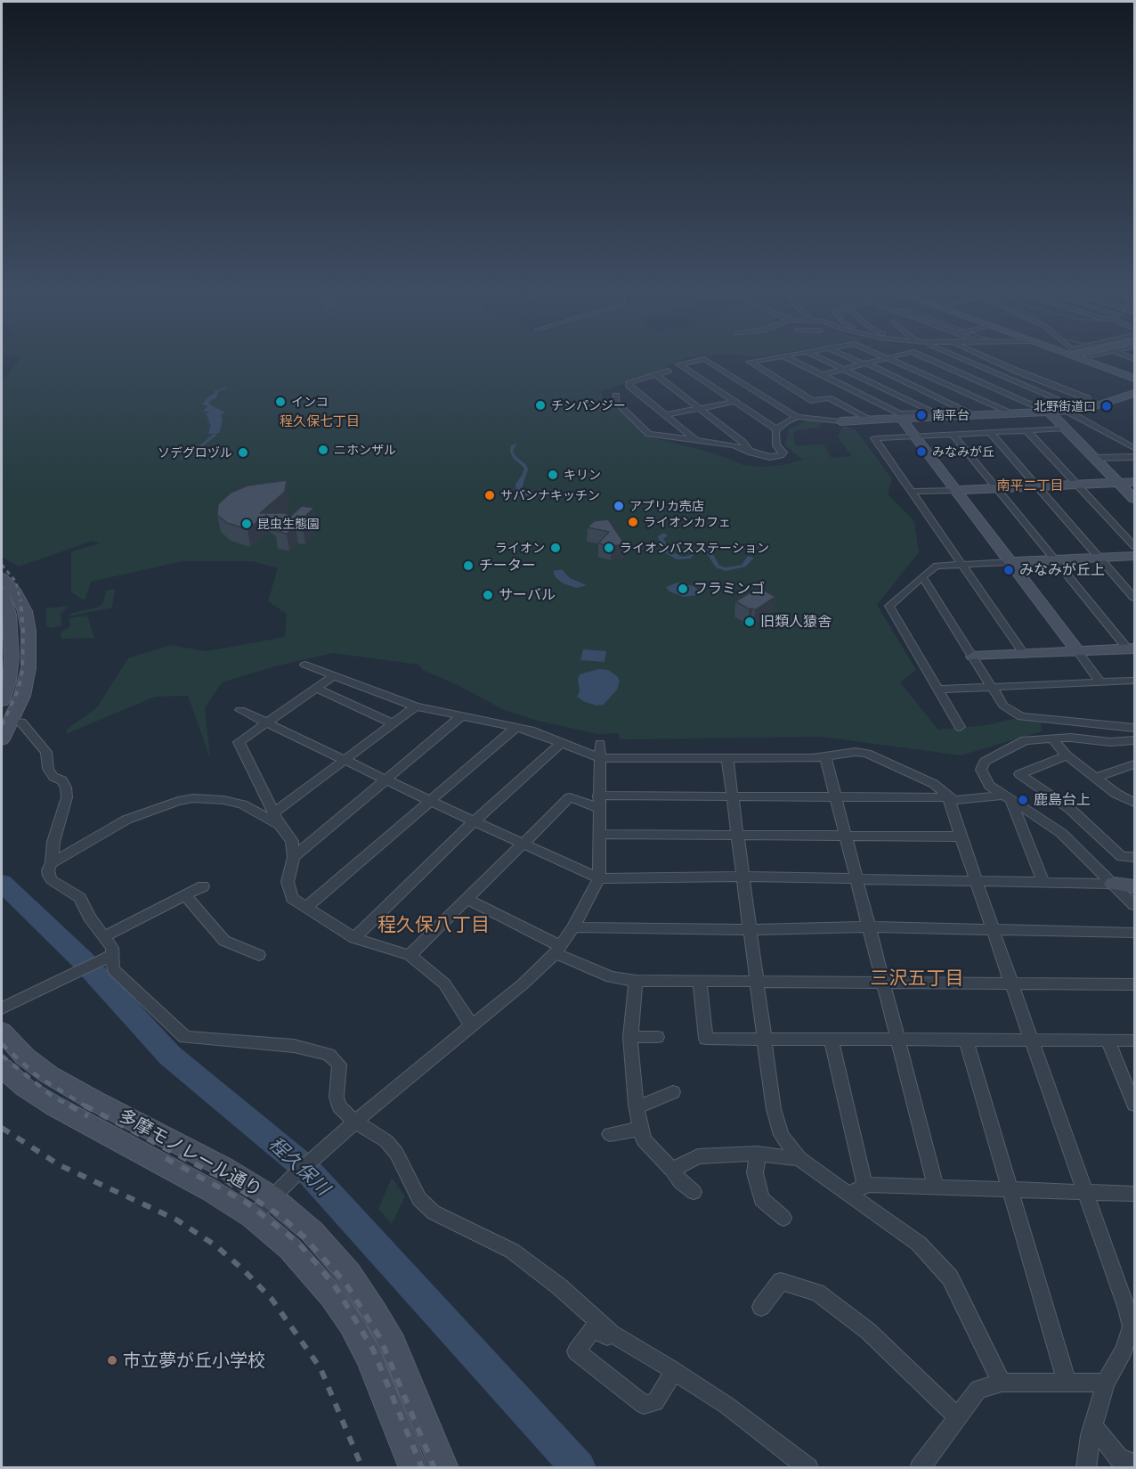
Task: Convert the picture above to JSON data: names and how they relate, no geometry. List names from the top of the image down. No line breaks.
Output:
{"streets":{"street":["多摩モノレール通り"]},"districts":["程久保七丁目","南平二丁目","程久保八丁目","三沢五丁目"],"water":["程久保川"],"places":["インコ","チンパンジー","北野街道口","南平台","ニホンザル","みなみが丘","ソデグロヅル","キリン","サバンナキッチン","アプリカ売店","ライオンカフェ","昆虫生態園","ライオン","ライオンバスステーション","チーター","みなみが丘上","フラミンゴ","サーバル","旧類人猿舎","鹿島台上","市立夢が丘小学校"]}
